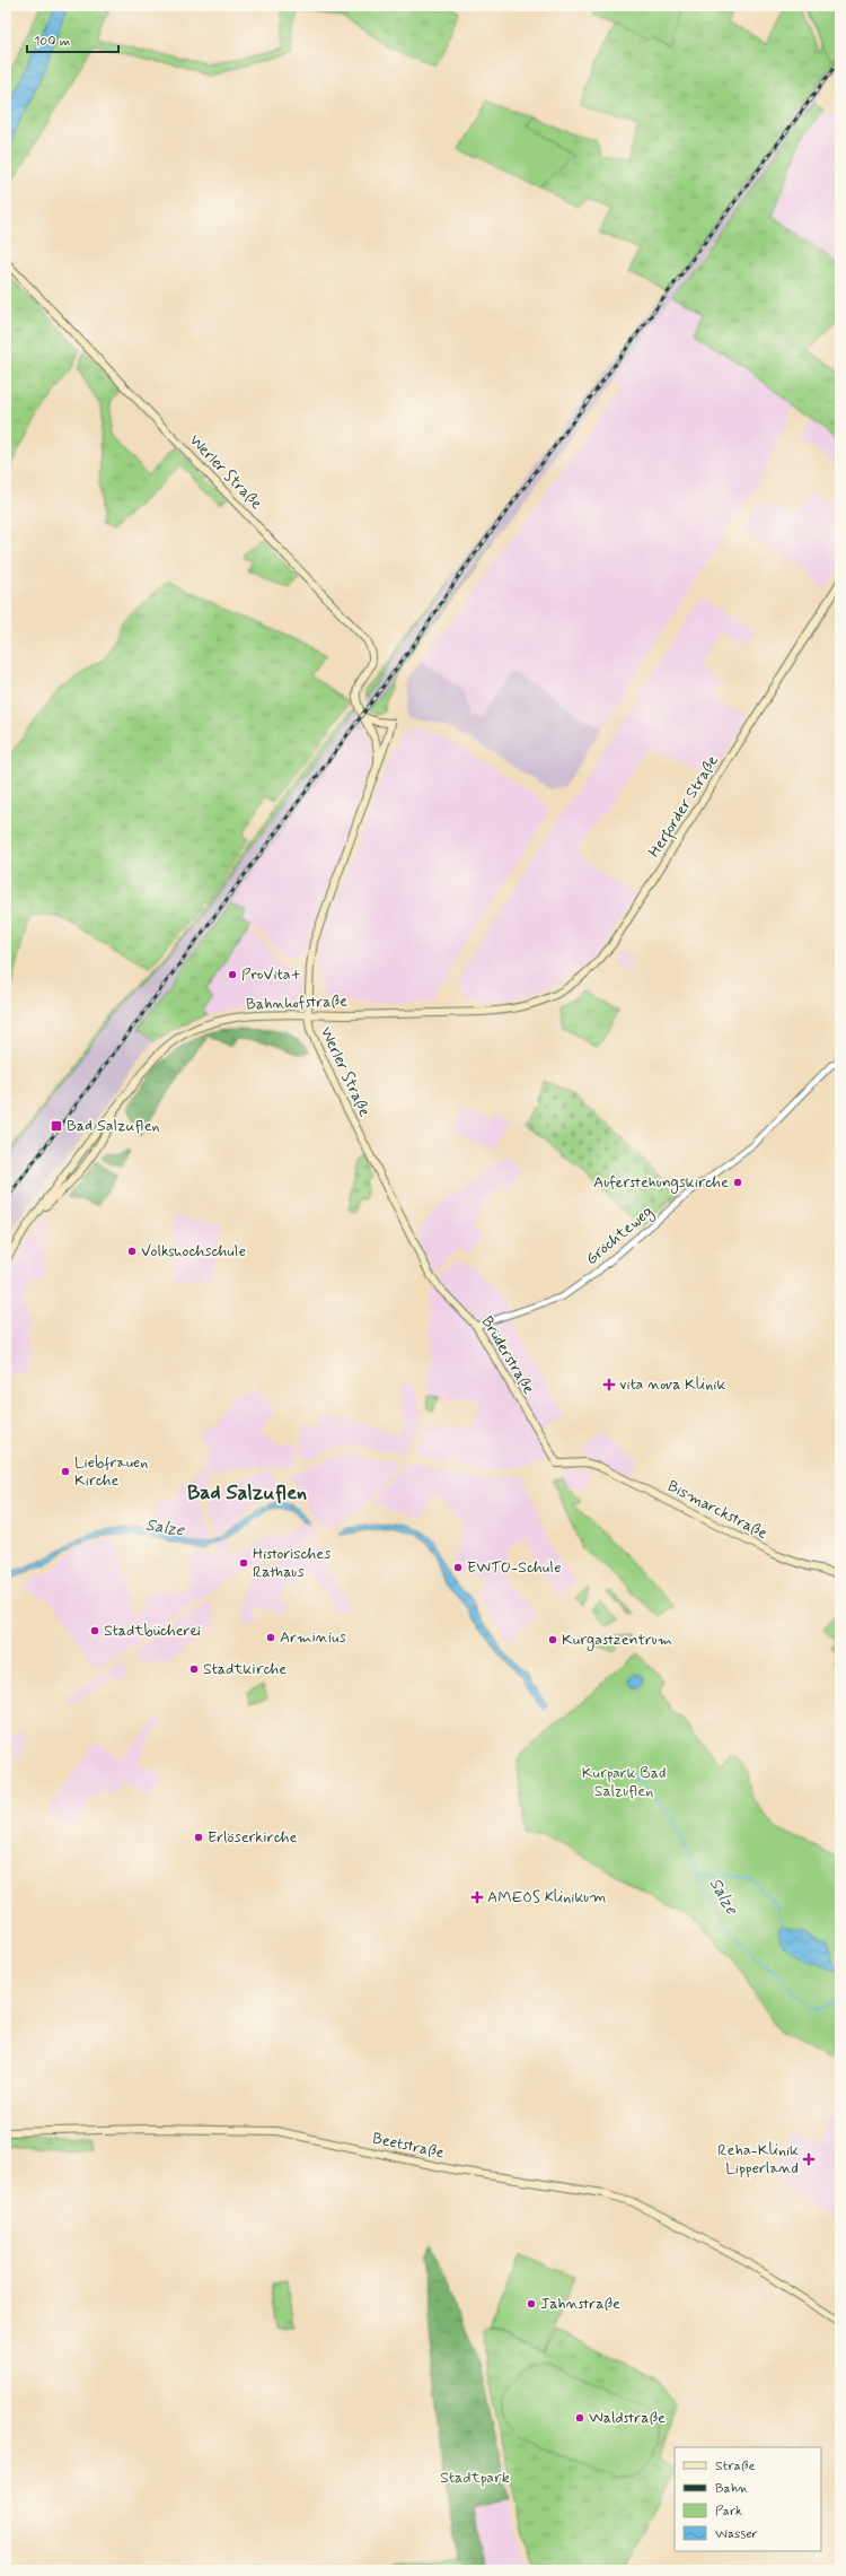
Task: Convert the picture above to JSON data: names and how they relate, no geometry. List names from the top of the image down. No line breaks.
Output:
{"streets":{"main road":["Werler Straße","Herforder Straße","Bahnhofstraße","Brüderstraße","Bismarckstraße","Beetstraße"],"street":["Gröchteweg"]},"crossings":[["Werler Straße","Bahnhofstraße"],["Werler Straße","Brüderstraße"],["Herforder Straße","Bahnhofstraße"],["Gröchteweg","Brüderstraße"],["Brüderstraße","Bismarckstraße"]],"districts":["Bad Salzuflen"],"water":["Salze"],"parks":["Kurpark Bad Salzuflen","Stadtpark"],"places":{"other":["ProVita+","Auferstehungskirche","Volkshochschule","Liebfrauen Kirche","Historisches Rathaus","EWTO-Schule","Stadtbücherei","Arminius","Kurgastzentrum","Stadtkirche","Erlöserkirche","Jahnstraße","Waldstraße"],"transit":["Bad Salzuflen"],"health":["vita nova Klinik","AMEOS Klinikum","Reha-Klinik Lipperland"]},"legend":["Straße","Bahn","Park","Wasser"],"scale_bar":"100 m"}
